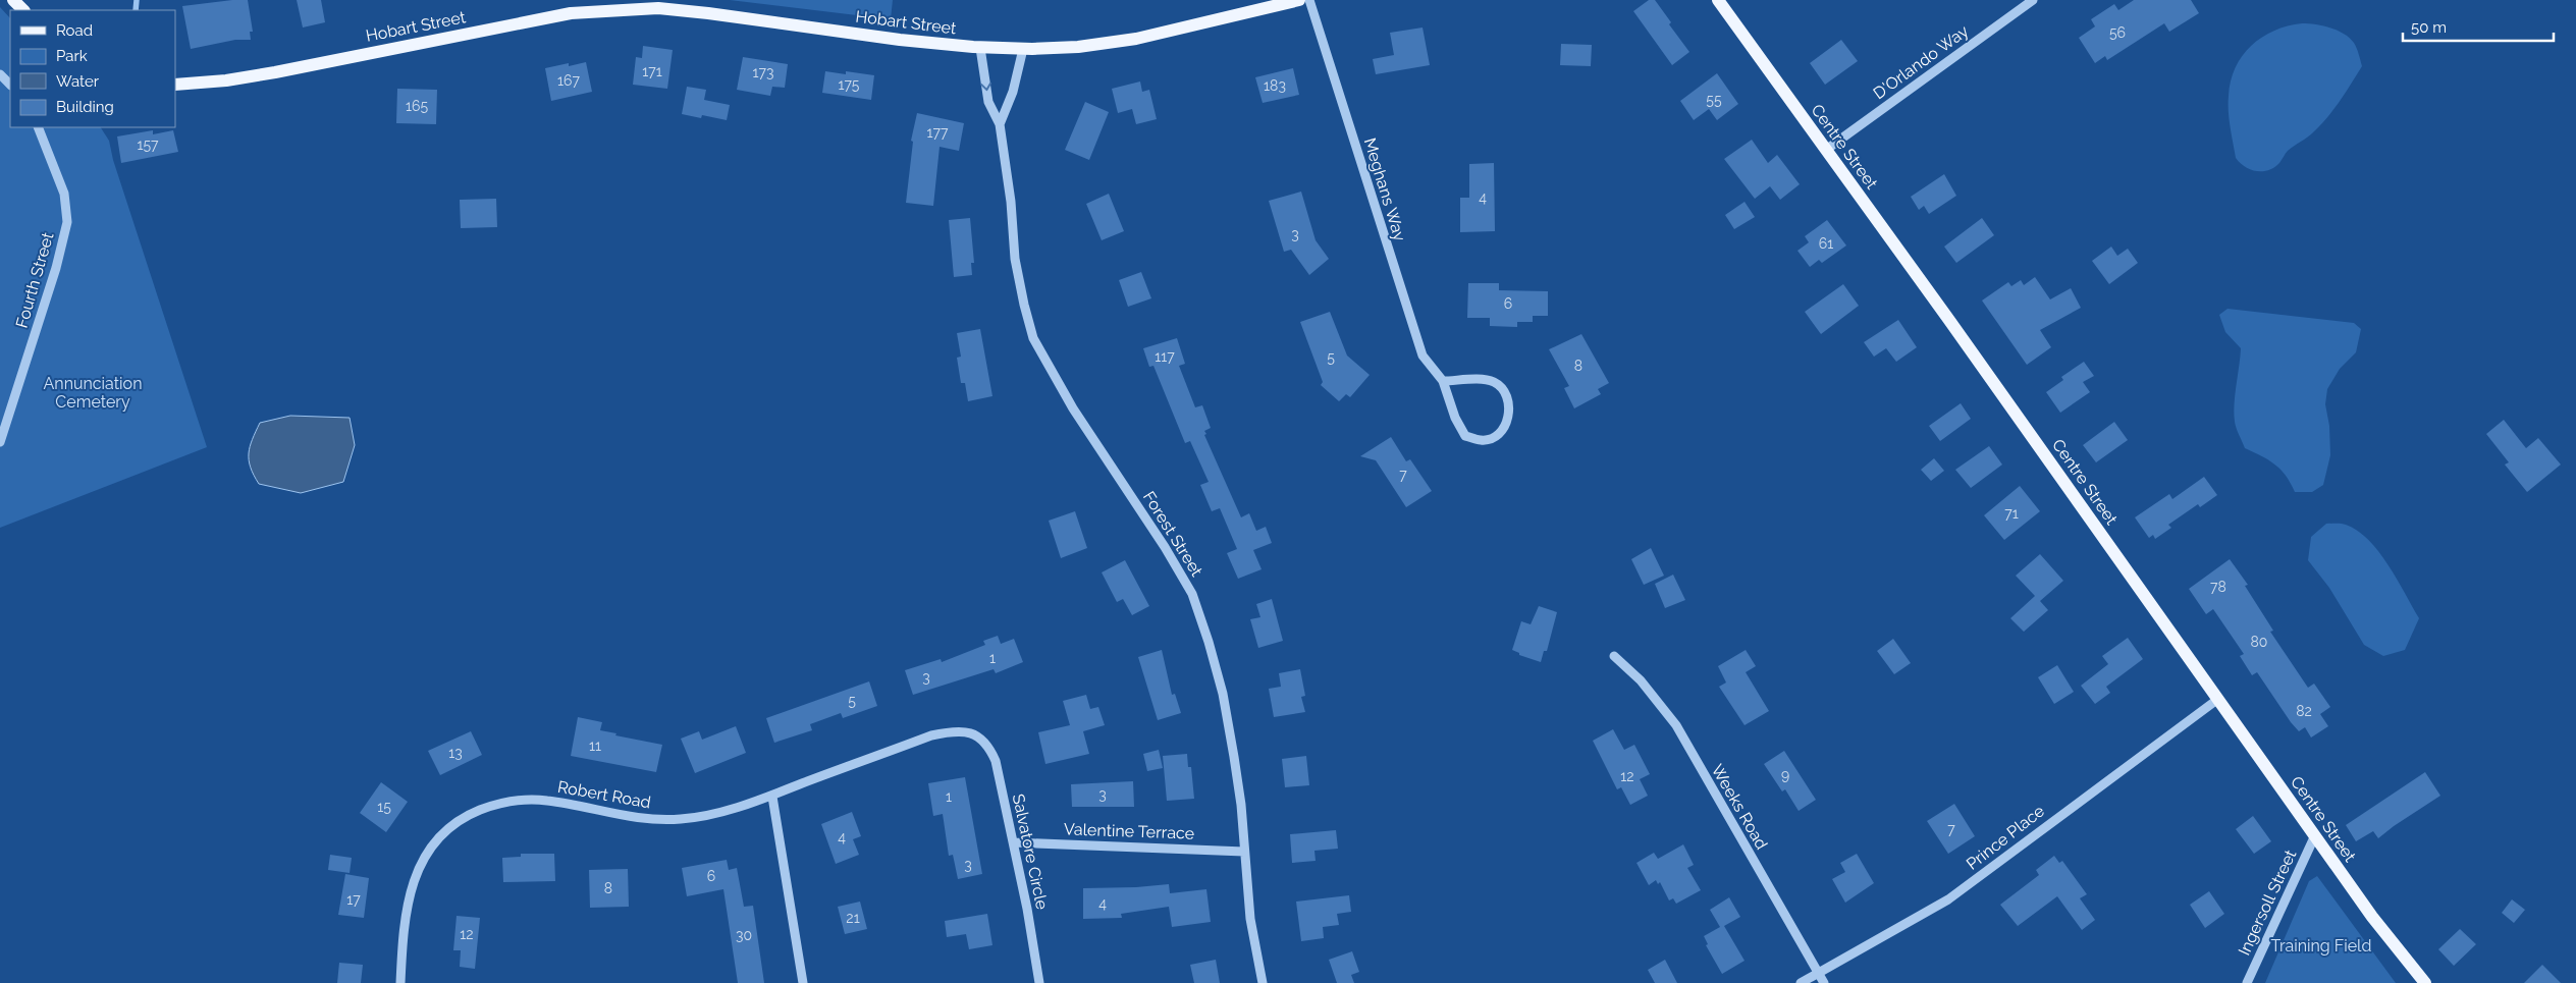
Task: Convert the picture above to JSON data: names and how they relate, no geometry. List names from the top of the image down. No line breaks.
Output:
{"streets":{"main road":["Hobart Street","Centre Street"],"street":["D'Orlando Way","Meghans Way","Fourth Street","Forest Street","Robert Road","Weeks Road","Valentine Terrace","Prince Place","Salvatore Circle","Ingersoll Street"]},"crossings":[["Hobart Street","Forest Street"],["D'Orlando Way","Centre Street"],["Centre Street","Prince Place"],["Centre Street","Ingersoll Street"],["Forest Street","Valentine Terrace"],["Robert Road","Salvatore Circle"],["Weeks Road","Prince Place"],["Valentine Terrace","Salvatore Circle"]],"parks":["Annunciation Cemetery","Training Field"],"house_numbers":["56","171","173","167","175","183","55","165","177","157","4","3","61","6","117","5","8","7","71","78","80","1","3","5","82","11","13","9","12","3","1","15","7","4","3","6","8","17","4","21","12","30"],"legend":["Road","Park","Water","Building"],"scale_bar":"50 m"}
